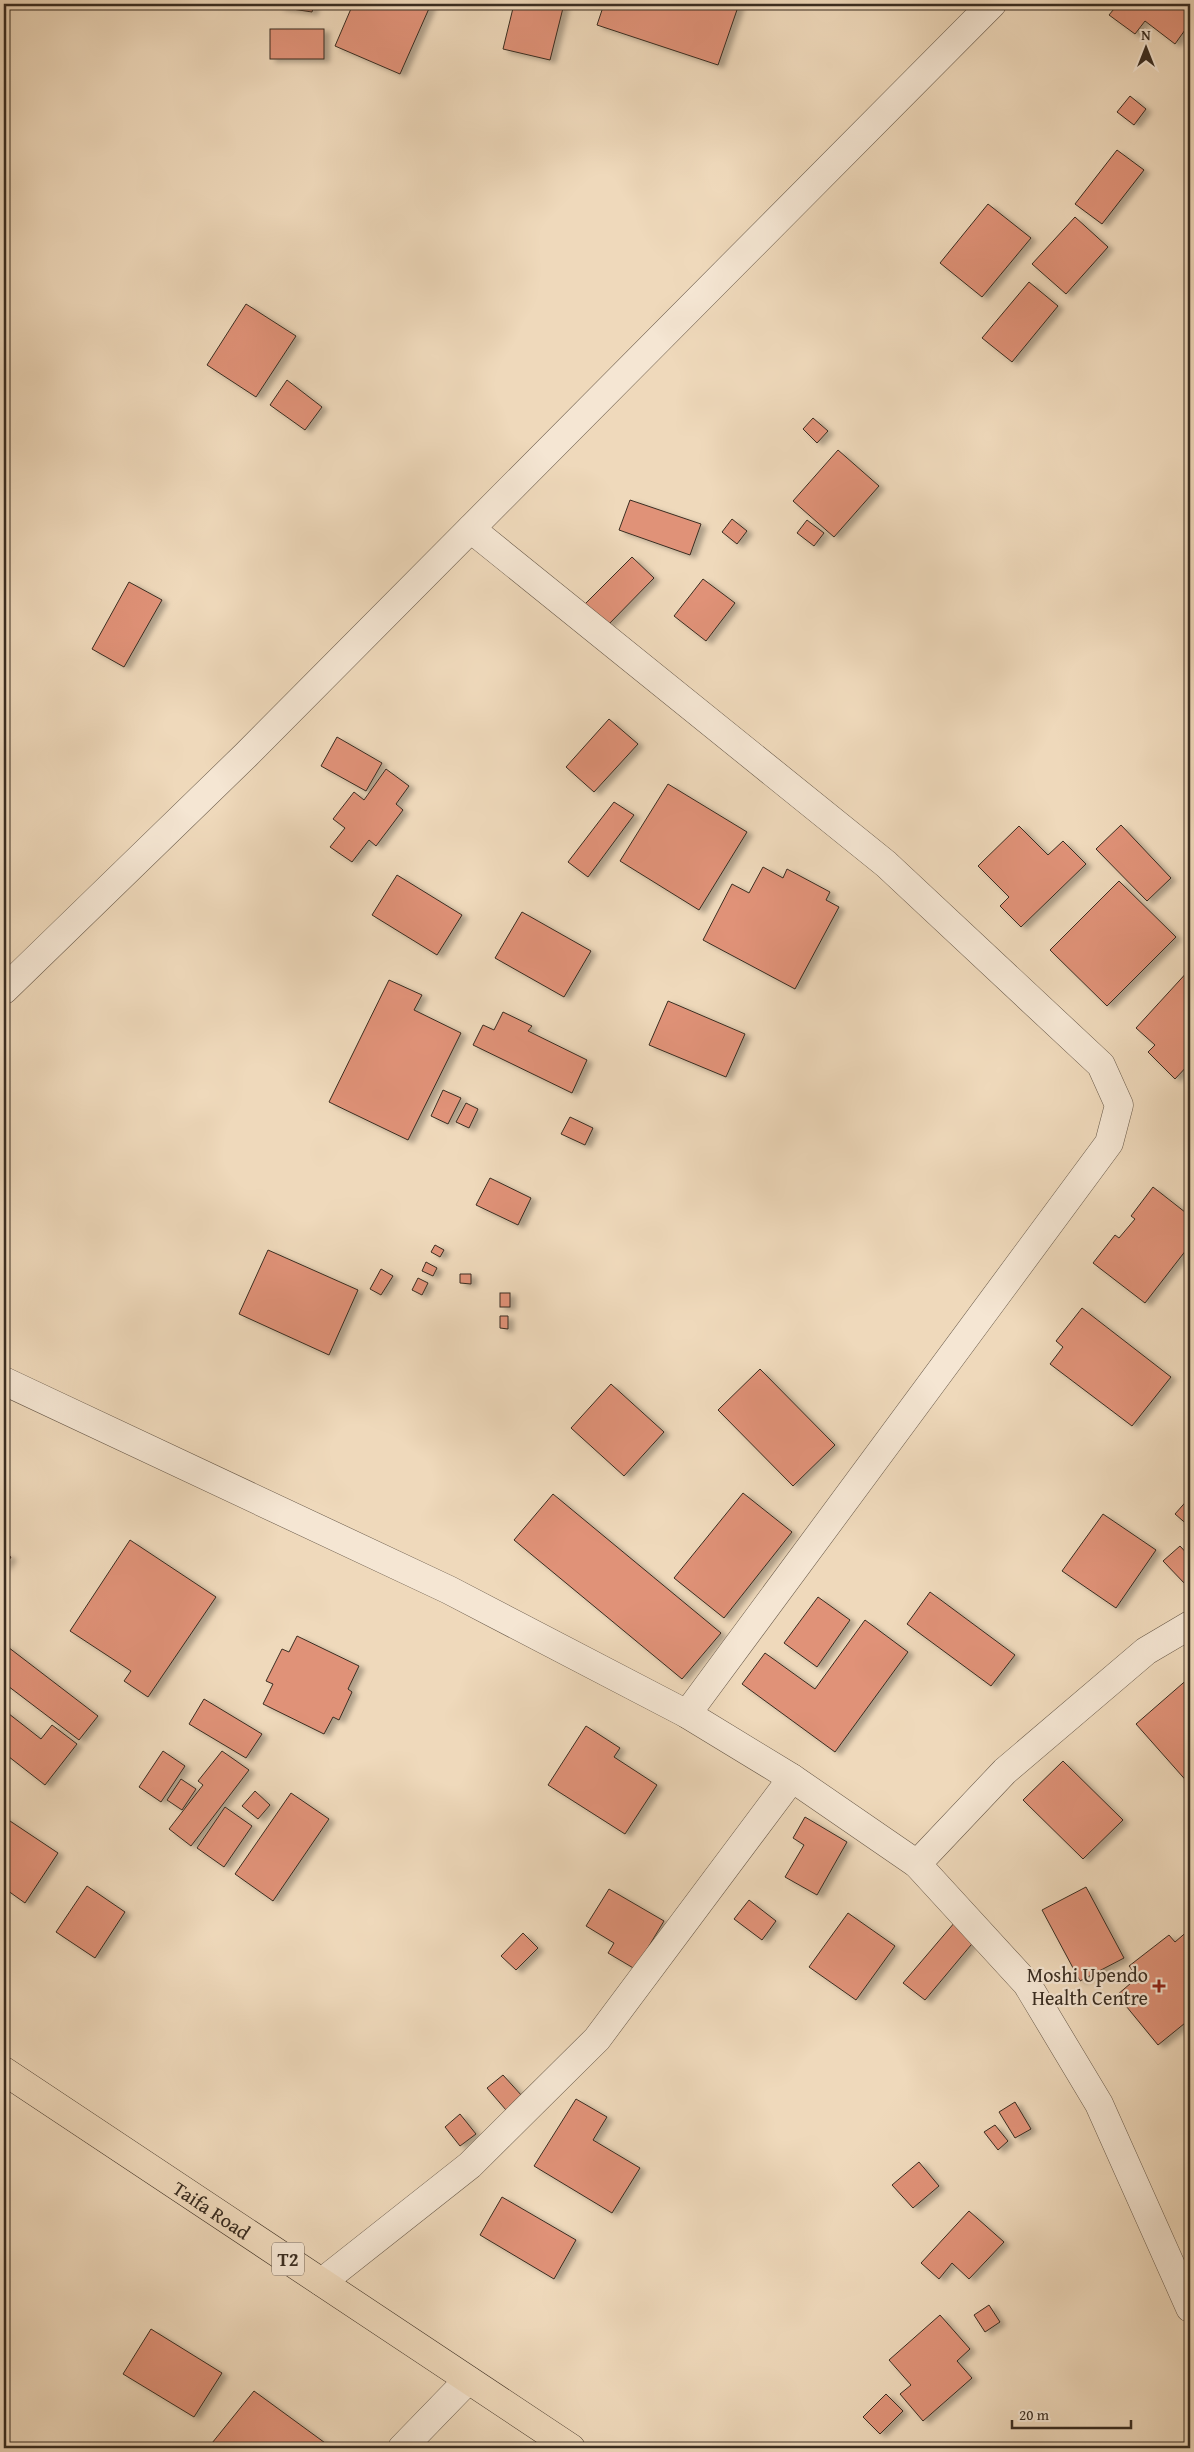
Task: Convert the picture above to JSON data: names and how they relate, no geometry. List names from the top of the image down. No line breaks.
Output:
{"streets":{"highway":["Taifa Road","T2"]},"places":{"health":["Moshi Upendo Health Centre"]},"scale_bar":"20 m","north":"top"}
